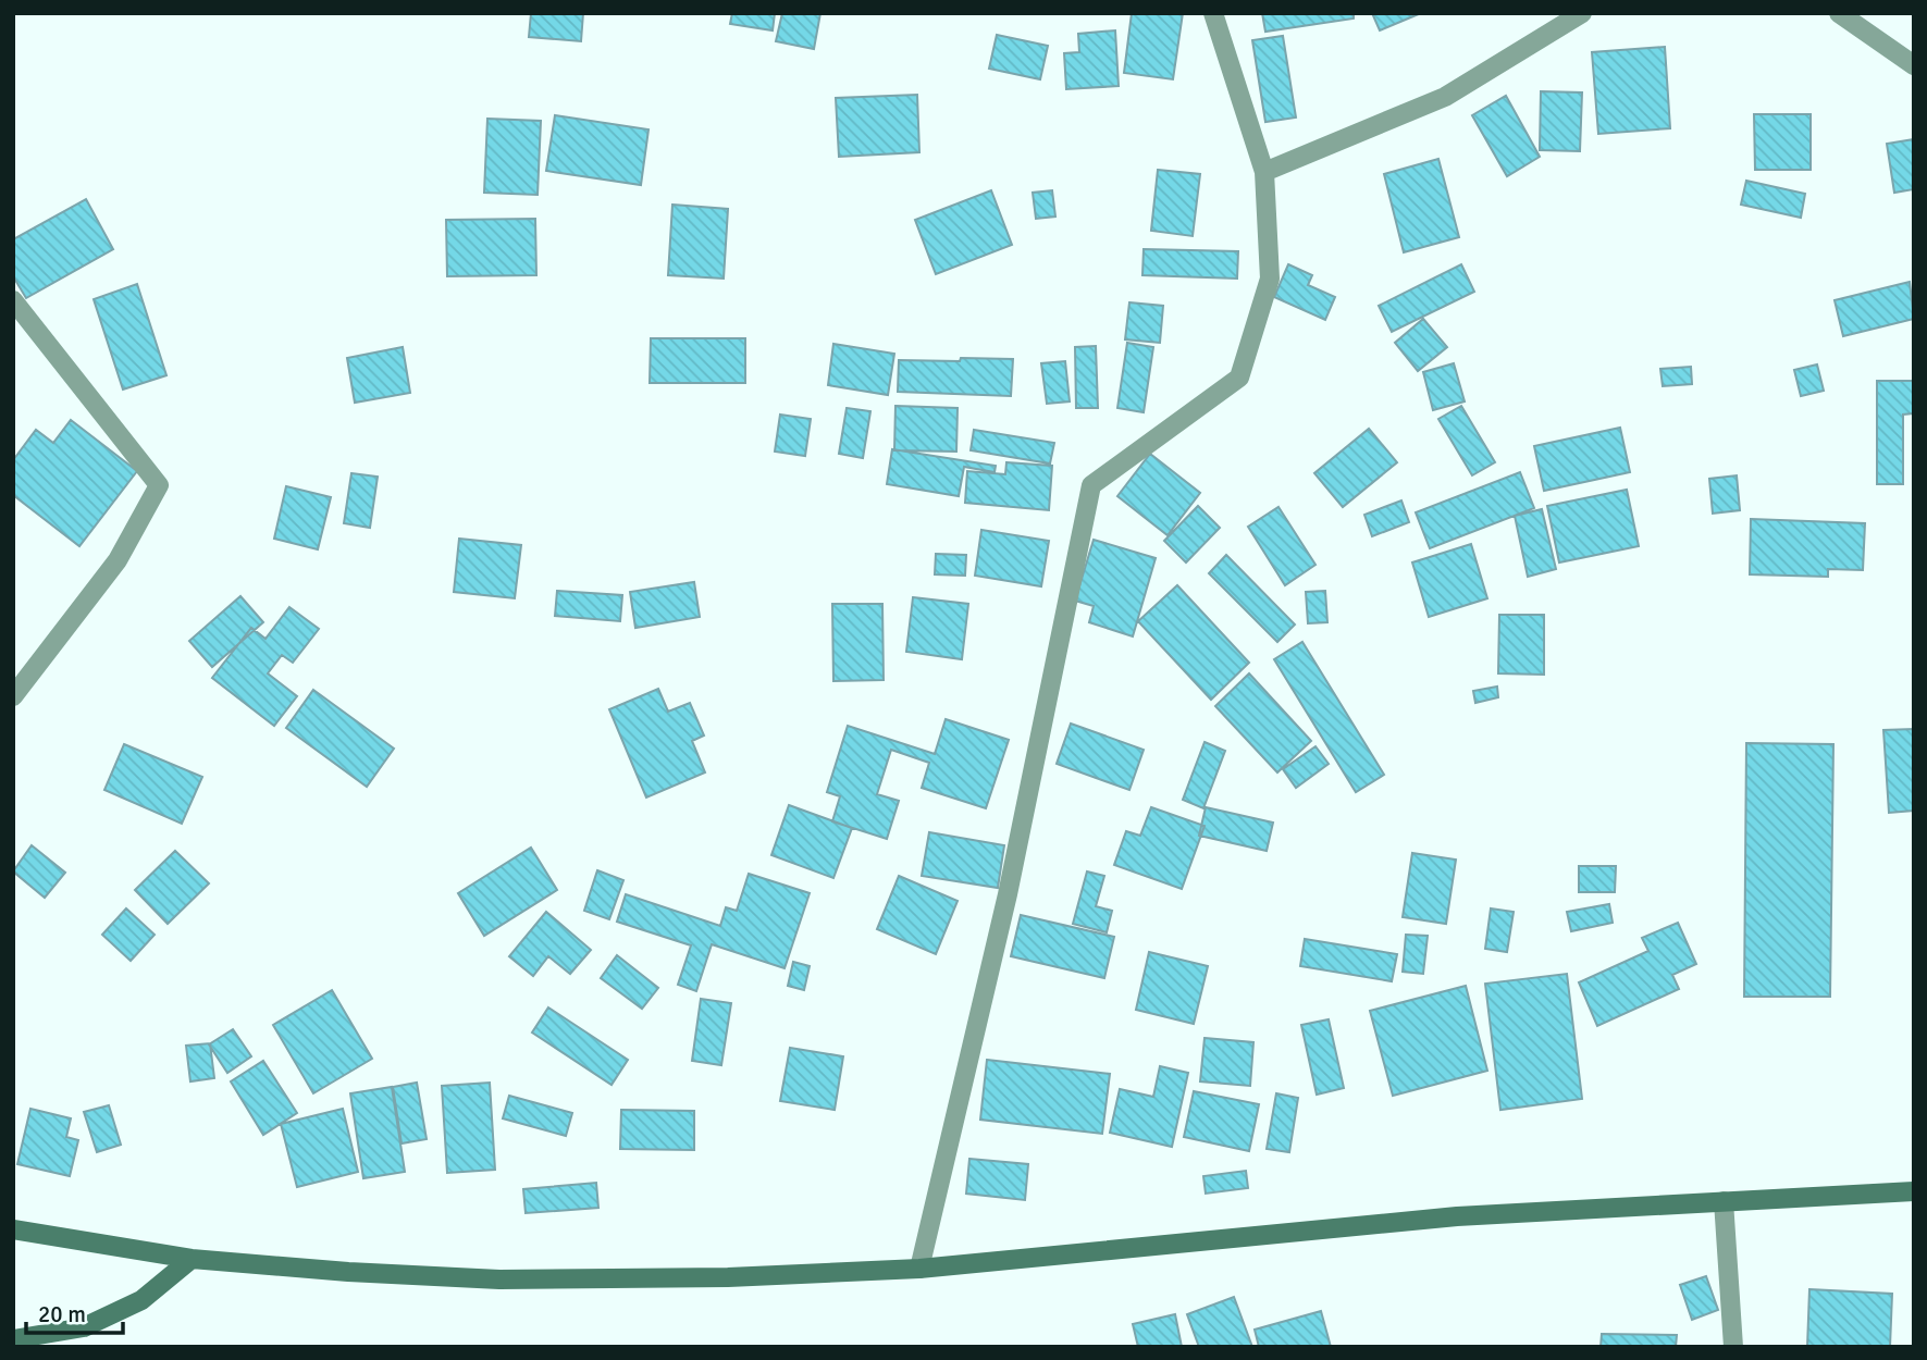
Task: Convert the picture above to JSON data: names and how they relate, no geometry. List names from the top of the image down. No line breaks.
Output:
{"scale_bar":"20 m"}
